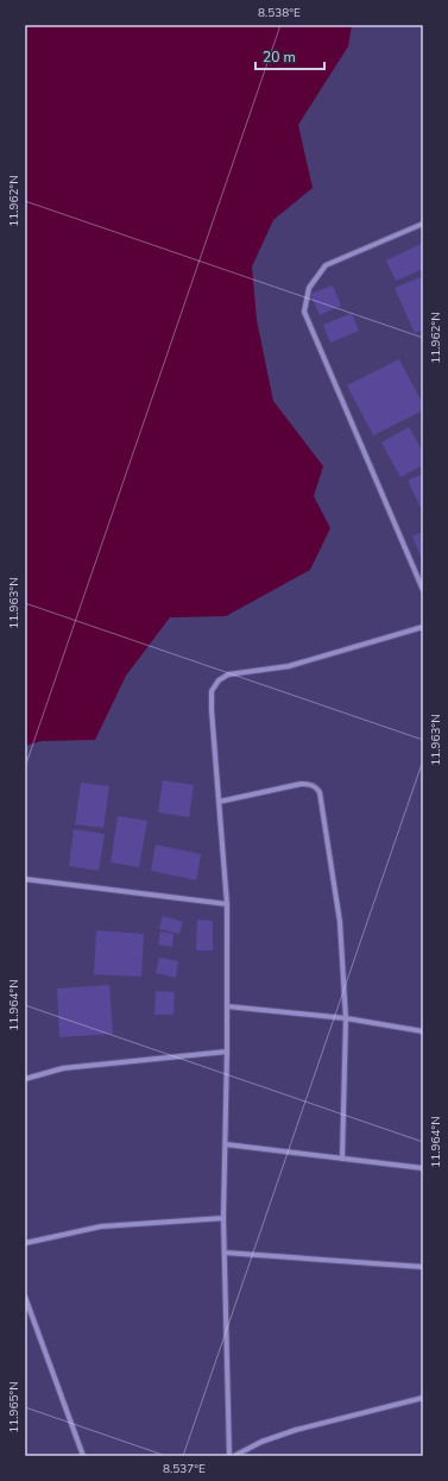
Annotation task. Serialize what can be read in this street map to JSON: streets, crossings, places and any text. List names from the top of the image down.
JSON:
{
  "scale_bar": "20 m",
  "coordinates": [
    "8.538°E",
    "11.962°N",
    "11.963°N",
    "11.964°N",
    "11.965°N",
    "8.537°E"
  ]
}
